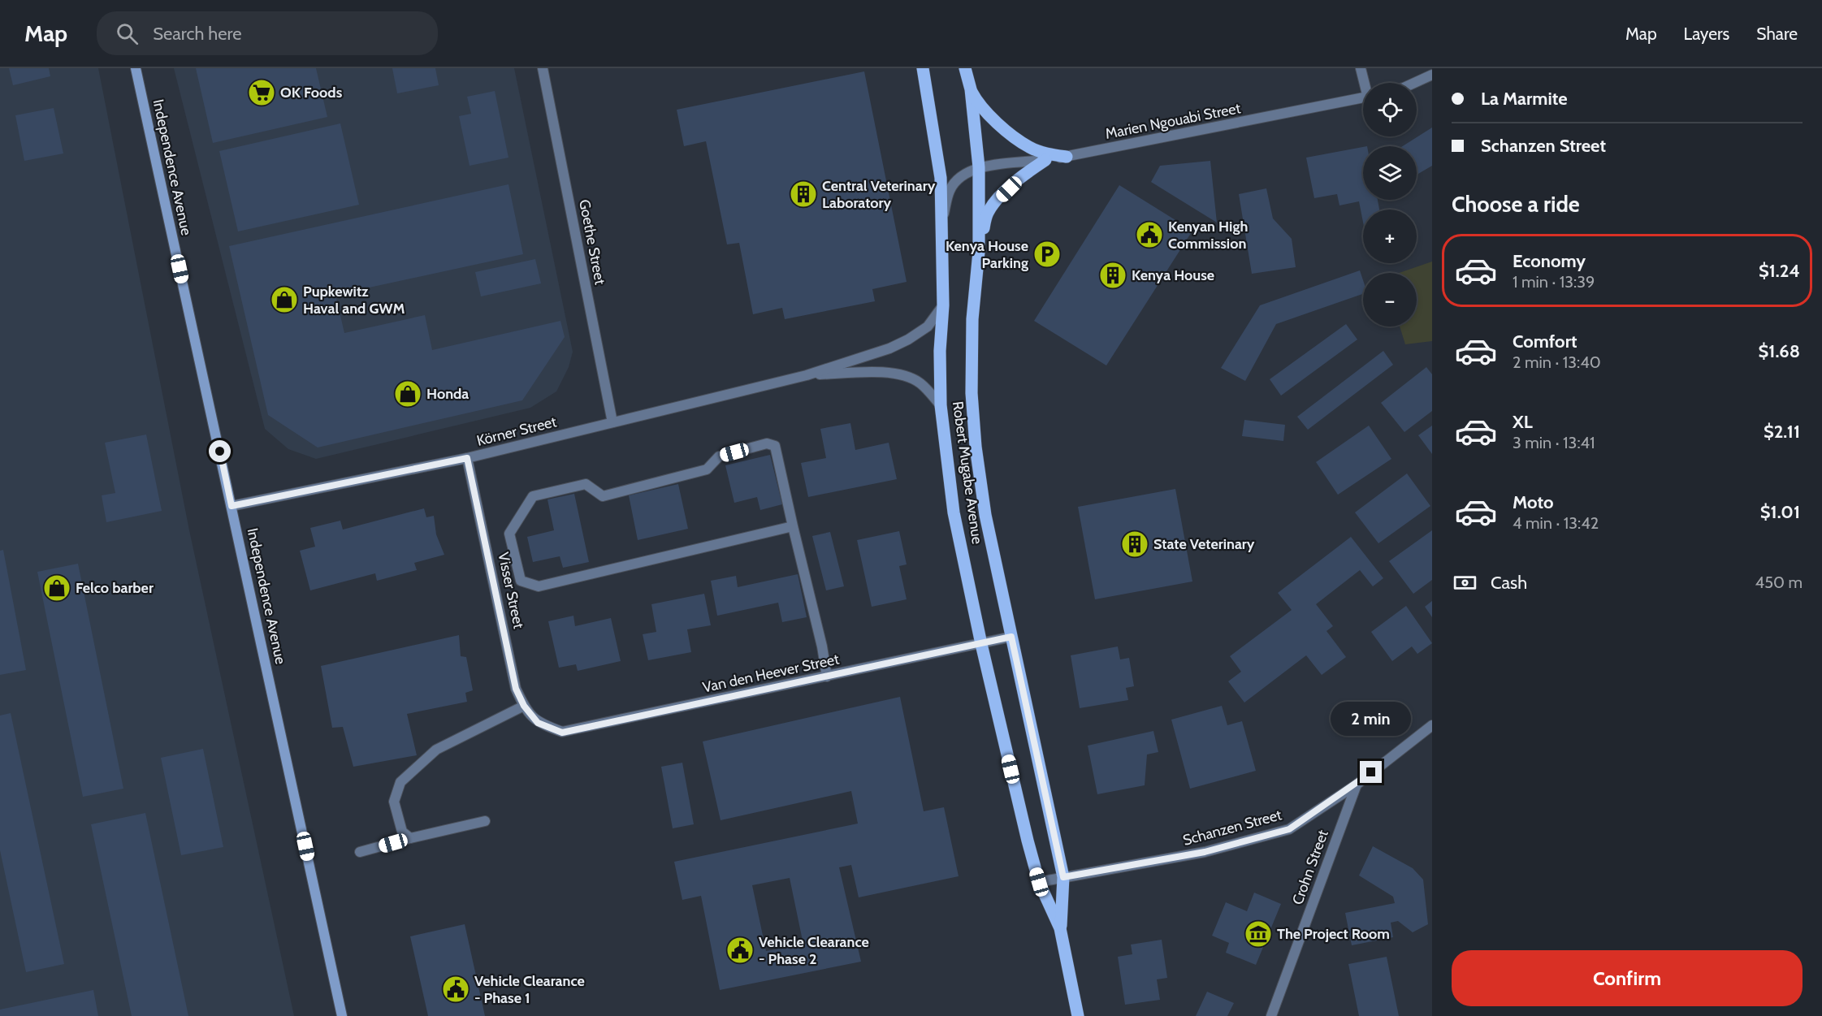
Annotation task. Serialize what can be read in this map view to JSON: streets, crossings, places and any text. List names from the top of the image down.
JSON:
{
  "streets": {
    "main road": ["Independence Avenue", "Robert Mugabe Avenue"],
    "street": [
      "Marien Ngouabi Street",
      "Goethe Street",
      "Körner Street",
      "Visser Street",
      "Van den Heever Street",
      "Schanzen Street",
      "Crohn Street"
    ]
  },
  "crossings": [
    ["Marien Ngouabi Street", "Robert Mugabe Avenue"],
    ["Independence Avenue", "Körner Street"],
    ["Goethe Street", "Körner Street"],
    ["Körner Street", "Robert Mugabe Avenue"],
    ["Körner Street", "Visser Street"],
    ["Robert Mugabe Avenue", "Van den Heever Street"],
    ["Robert Mugabe Avenue", "Schanzen Street"],
    ["Visser Street", "Van den Heever Street"],
    ["Schanzen Street", "Crohn Street"]
  ],
  "places": {
    "supermarket": ["OK Foods"],
    "building": ["Central Veterinary Laboratory", "Kenya House", "State Veterinary"],
    "public building": ["Kenyan High Commission", "Vehicle Clearance - Phase 2", "Vehicle Clearance - Phase 1"],
    "parking": ["Kenya House Parking"],
    "shop": ["Pupkewitz Haval and GWM", "Honda", "Felco barber"],
    "museum": ["The Project Room"]
  },
  "page": {
    "header": "Map",
    "search": "Search here",
    "nav": ["Map", "Layers", "Share"],
    "banner": ["La Marmite", "Schanzen Street"],
    "map_buttons": ["+", "−"],
    "heading": "Choose a ride",
    "list": [
      {
        "name": "Economy",
        "note": "1 min · 13:39",
        "value": "$1.24"
      },
      {
        "name": "Comfort",
        "note": "2 min · 13:40",
        "value": "$1.68"
      },
      {
        "name": "XL",
        "note": "3 min · 13:41",
        "value": "$2.11"
      },
      {
        "name": "Moto",
        "note": "4 min · 13:42",
        "value": "$1.01"
      }
    ],
    "pay": ["Cash", "450 m"],
    "bubble": "2 min",
    "buttons": "Confirm"
  }
}
